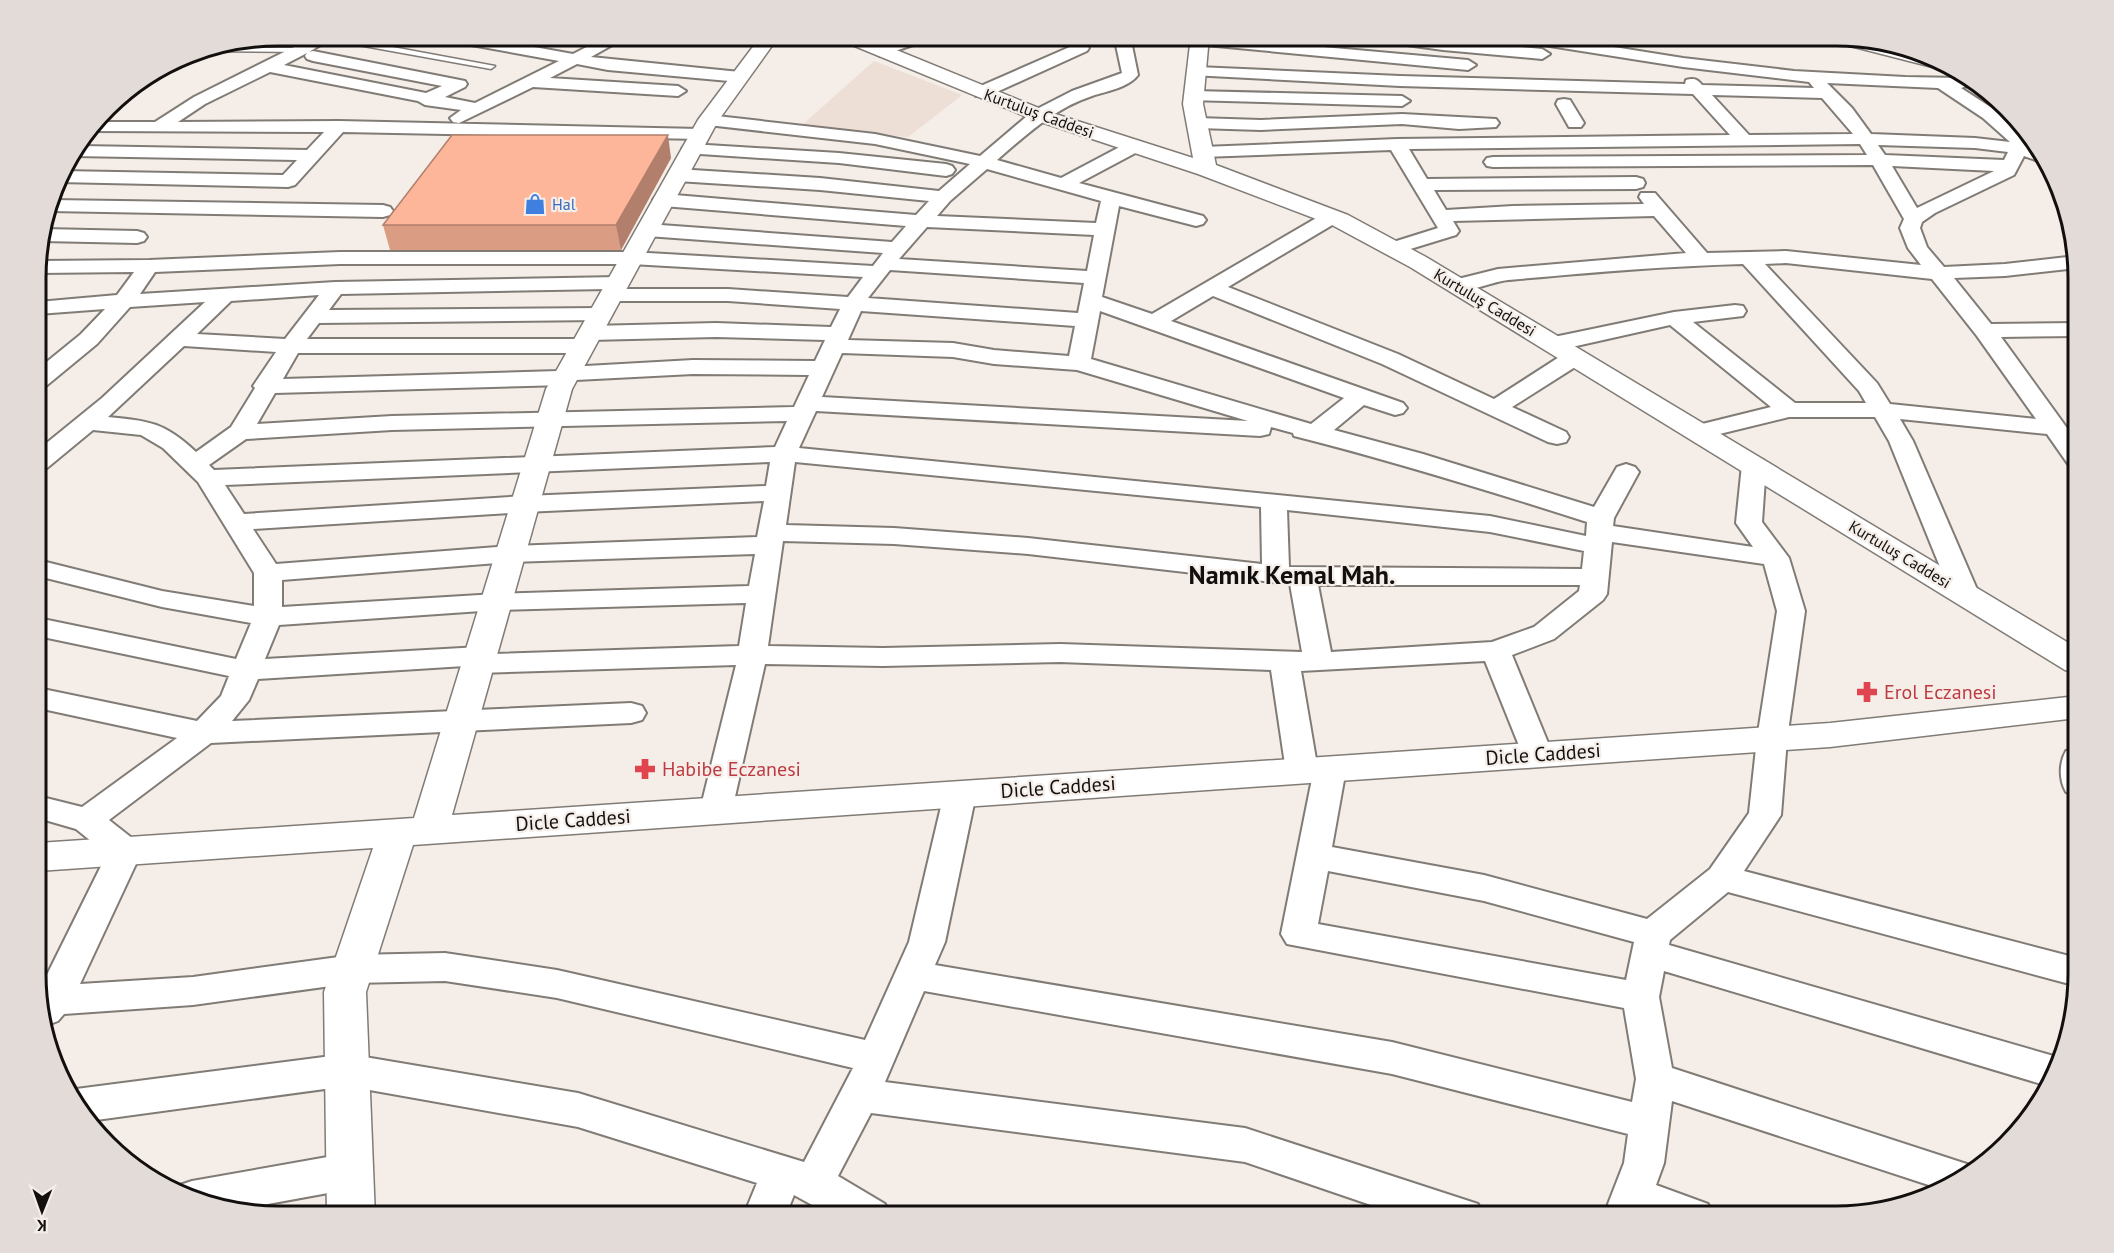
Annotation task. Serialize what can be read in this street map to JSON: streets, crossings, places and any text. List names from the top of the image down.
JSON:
{
  "streets": {
    "main road": ["Kurtuluş Caddesi", "Dicle Caddesi"]
  },
  "districts": ["Namık Kemal Mah."],
  "places": {
    "shop": ["Hal"],
    "pharmacy": ["Erol Eczanesi", "Habibe Eczanesi"]
  },
  "north": "bottom"
}
